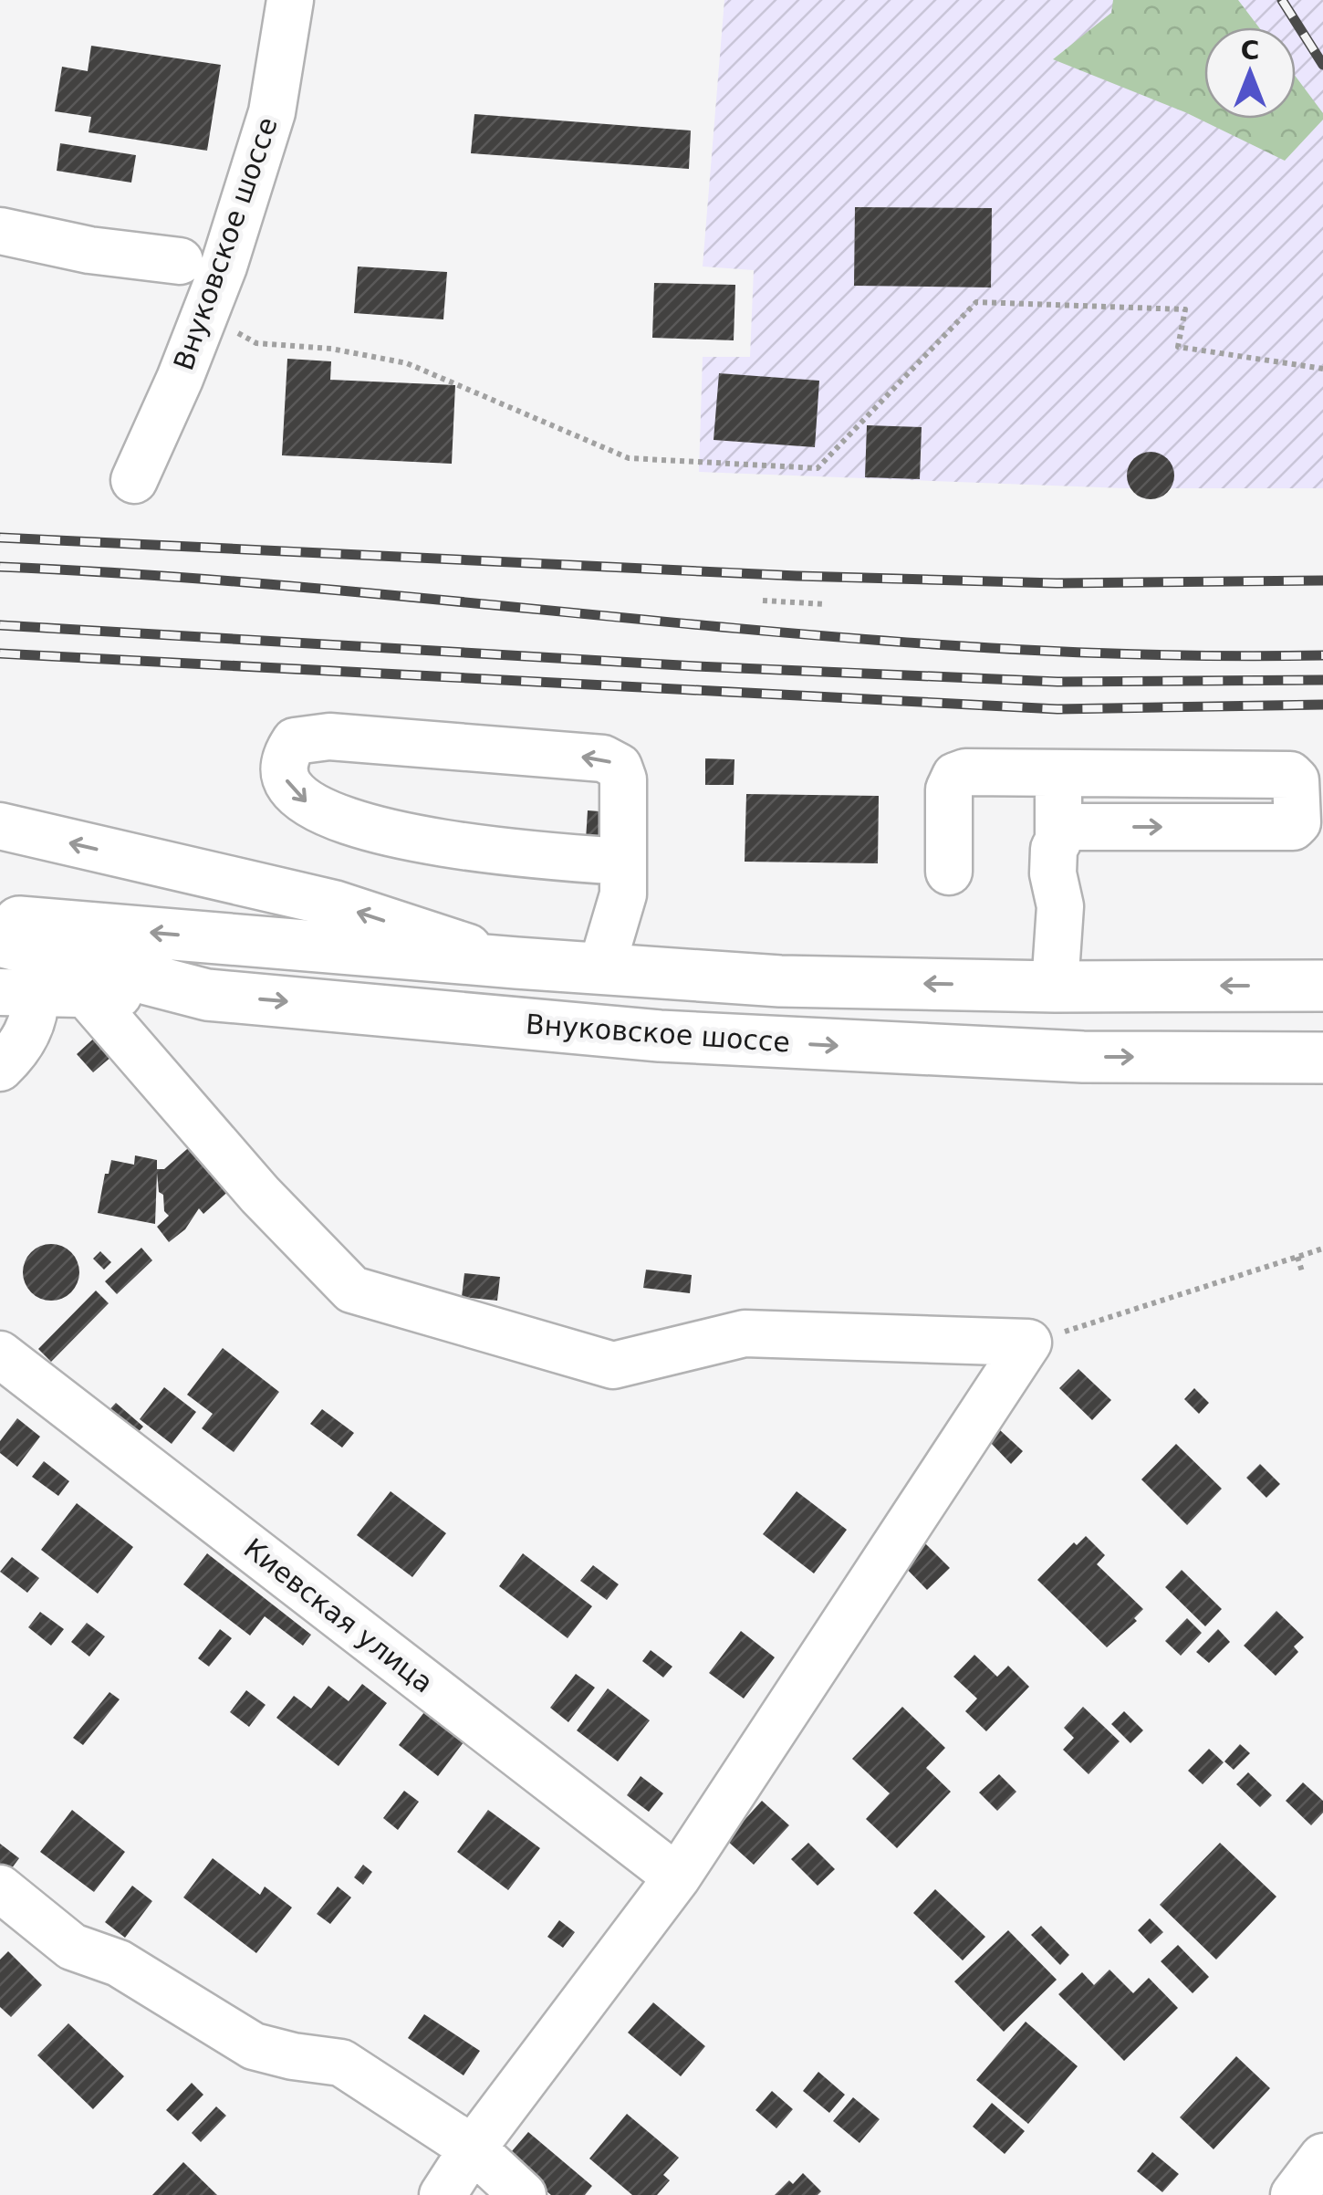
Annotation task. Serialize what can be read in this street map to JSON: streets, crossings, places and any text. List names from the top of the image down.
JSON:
{
  "streets": {
    "main road": ["Внуковское шоссе"],
    "street": ["Киевская улица"]
  },
  "one_way": ["Внуковское шоссе"],
  "north": "top"
}
